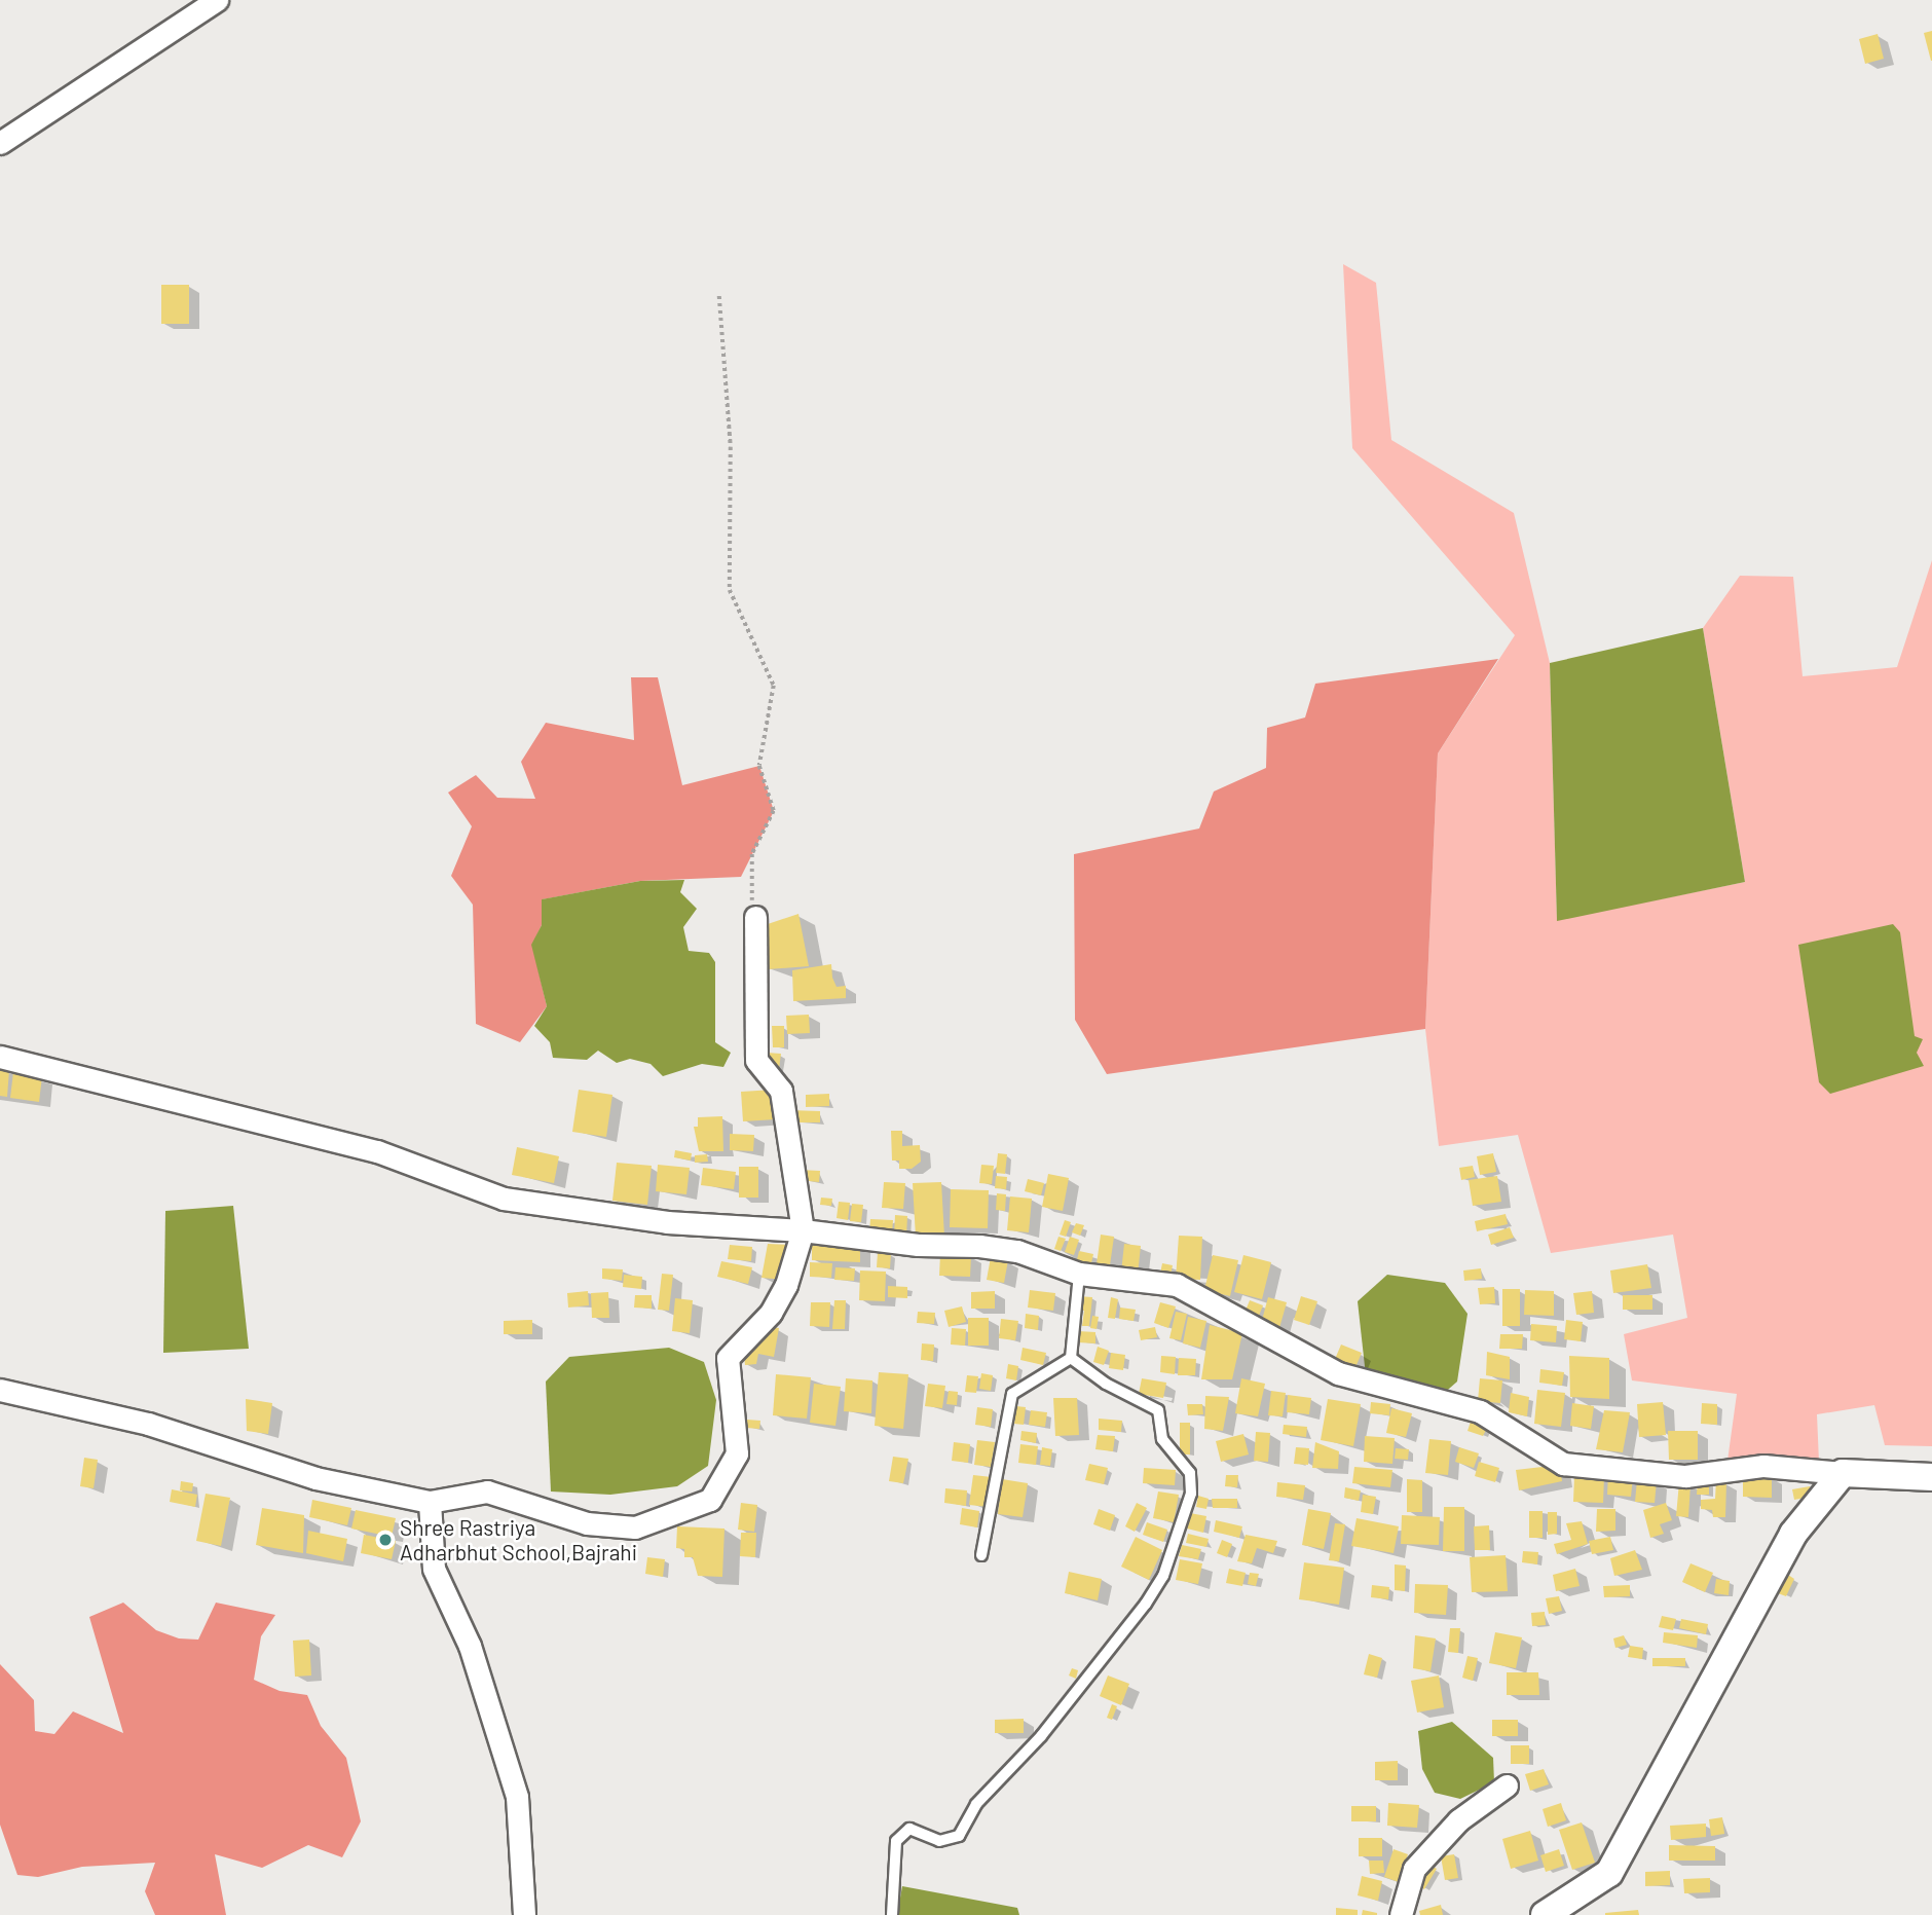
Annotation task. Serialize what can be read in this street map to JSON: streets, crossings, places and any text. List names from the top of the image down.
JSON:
{
  "places": ["Shree Rastriya Adharbhut School,Bajrahi"]
}
